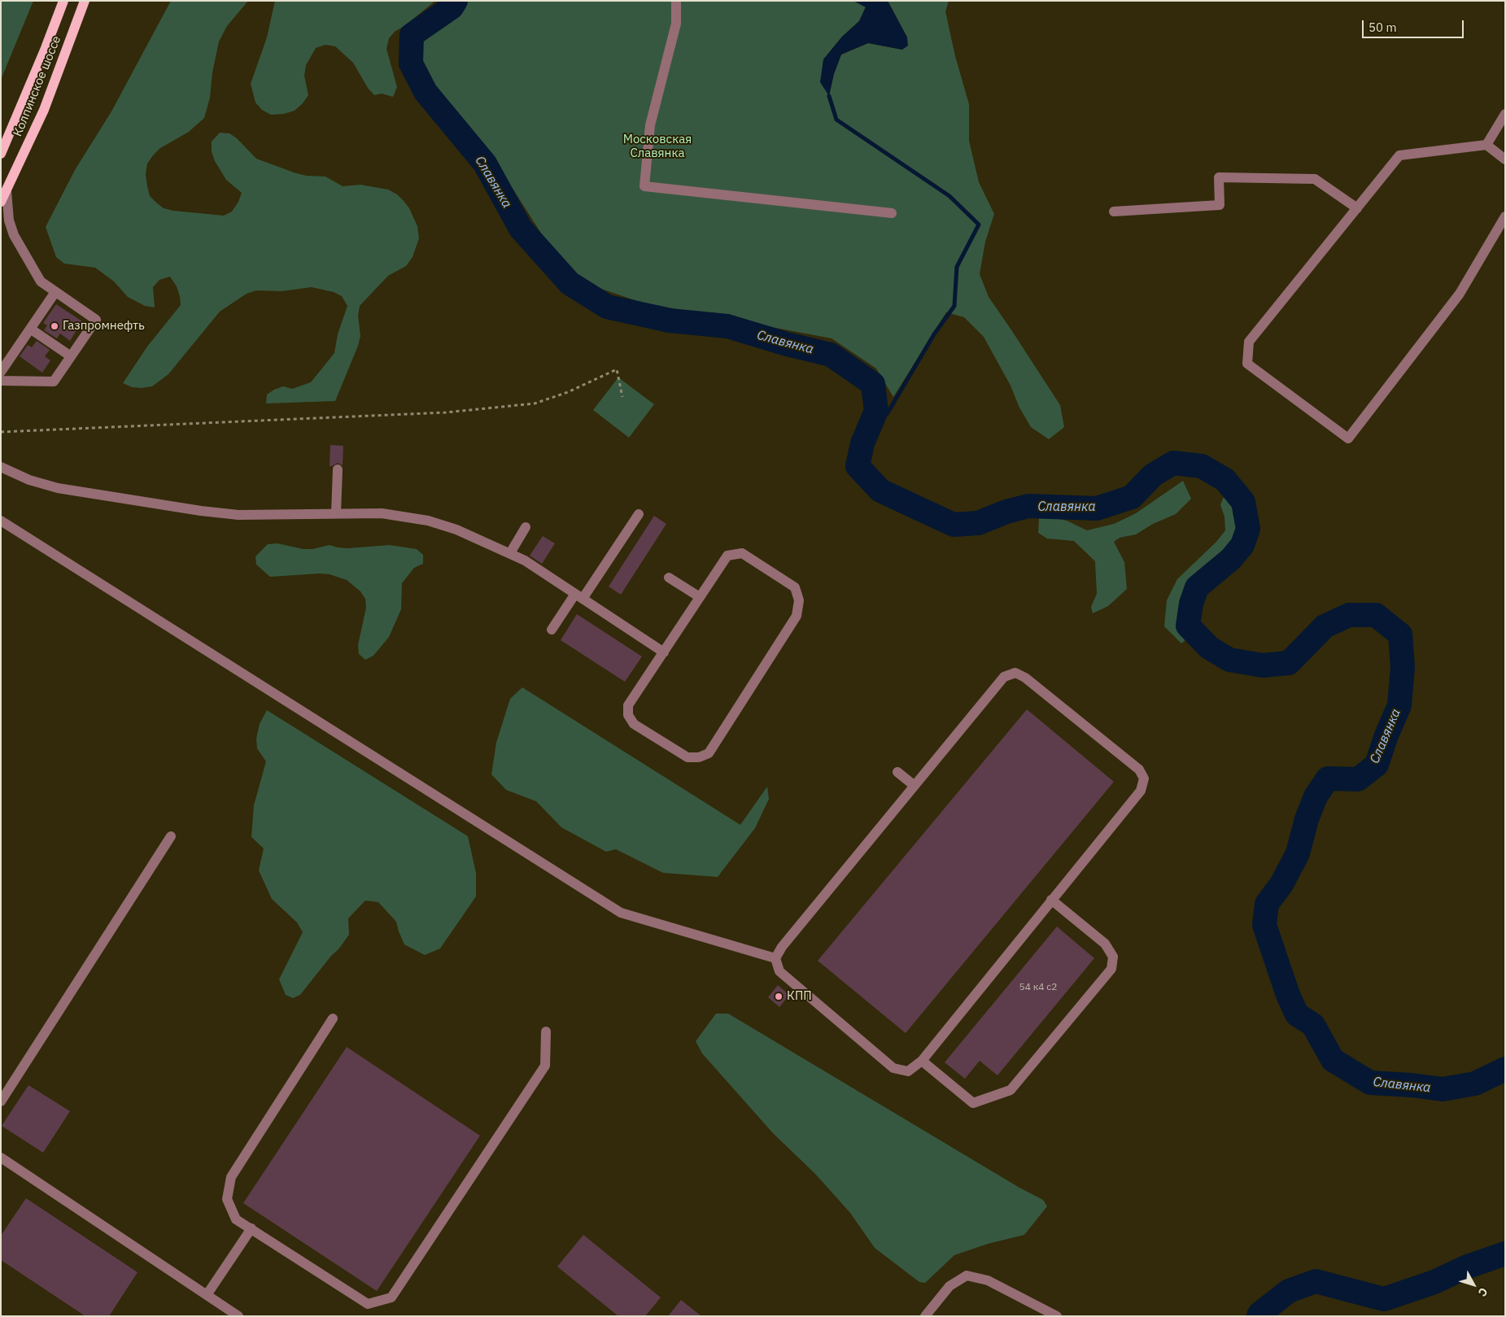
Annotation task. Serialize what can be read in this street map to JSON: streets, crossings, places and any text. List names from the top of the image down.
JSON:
{
  "streets": {
    "main road": ["Колпинское шоссе"]
  },
  "water": ["Славянка"],
  "parks": ["Московская Славянка"],
  "places": ["Газпромнефть", "КПП"],
  "house_numbers": ["54 к4 с2"],
  "scale_bar": "50 m",
  "north": "bottom right"
}
